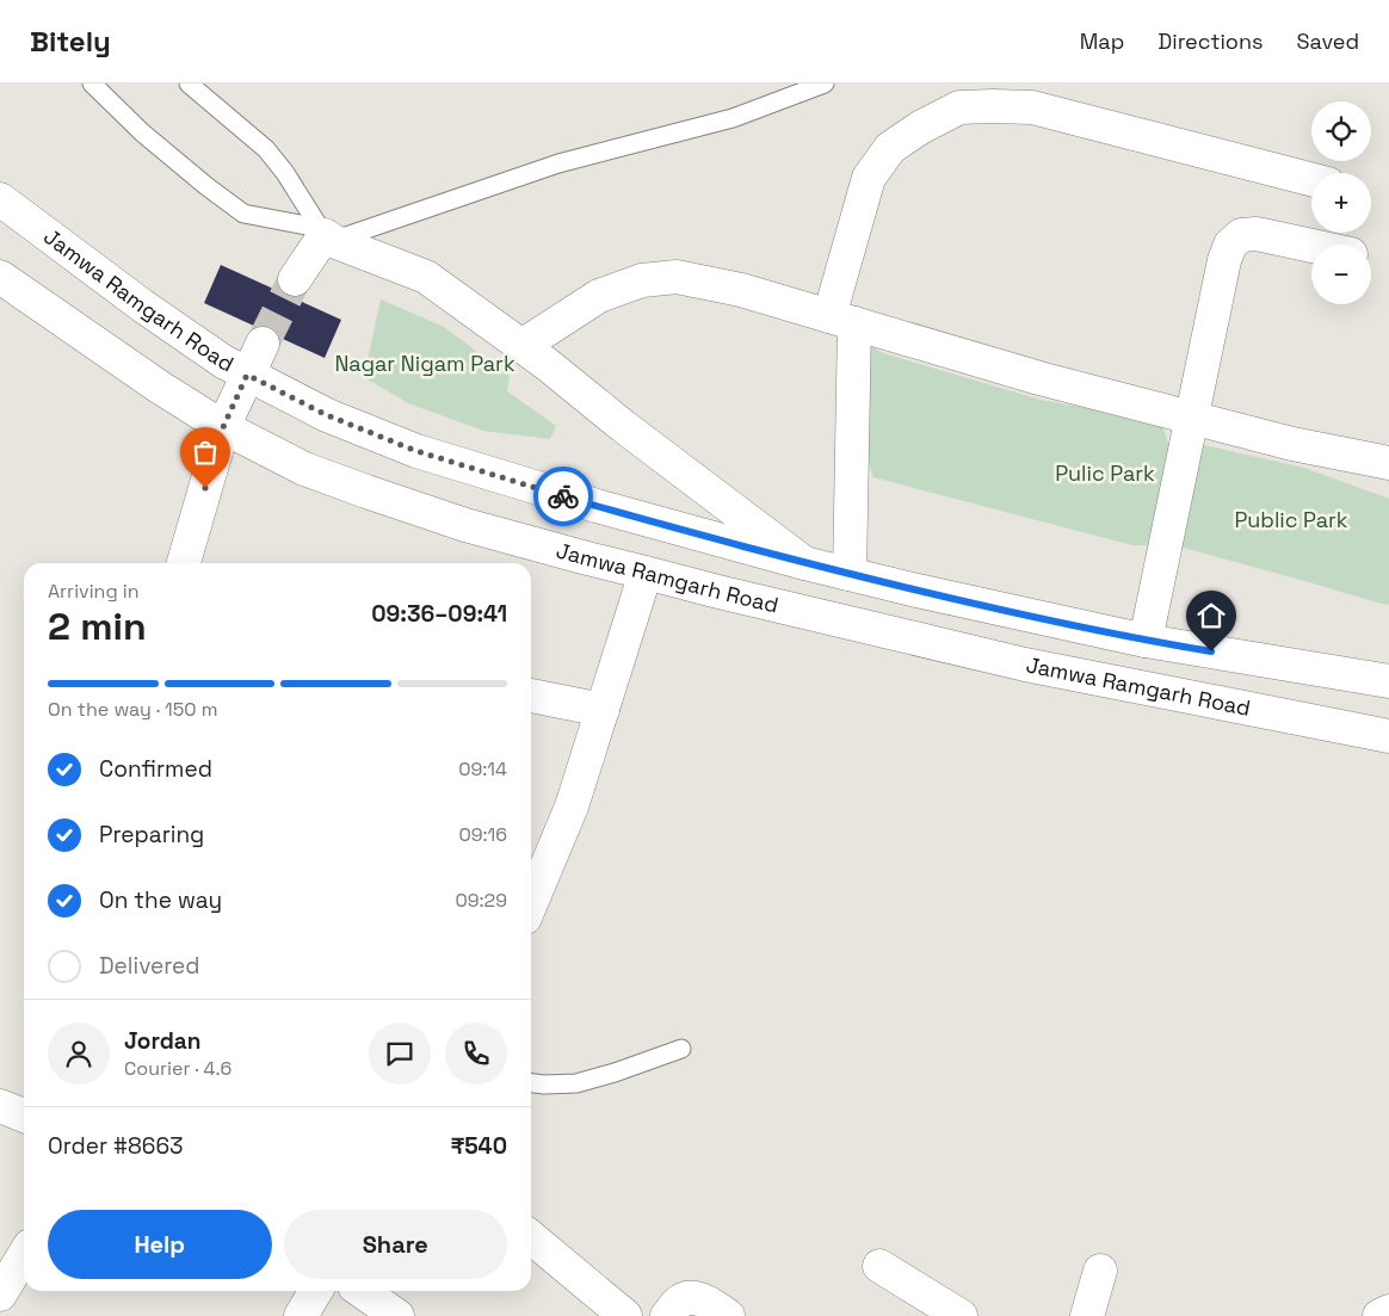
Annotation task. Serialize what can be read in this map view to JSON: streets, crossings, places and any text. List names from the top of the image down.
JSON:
{
  "streets": {
    "main road": ["Jamwa Ramgarh Road"]
  },
  "parks": ["Nagar Nigam Park", "Pulic Park", "Public Park"],
  "page": {
    "header": "Bitely",
    "nav": ["Map", "Directions", "Saved"],
    "map_buttons": ["+", "−"],
    "heading": ["2 min", "Arriving in", "09:36–09:41"],
    "panel": [
      "Jordan",
      "Courier · 4.6",
      "Order #8663",
      "₹540"
    ],
    "bar": "On the way · 150 m",
    "list": [
      ["Confirmed", "09:14"],
      ["Preparing", "09:16"],
      ["On the way", "09:29"],
      "Delivered"
    ],
    "buttons": ["Help", "Share"]
  }
}
